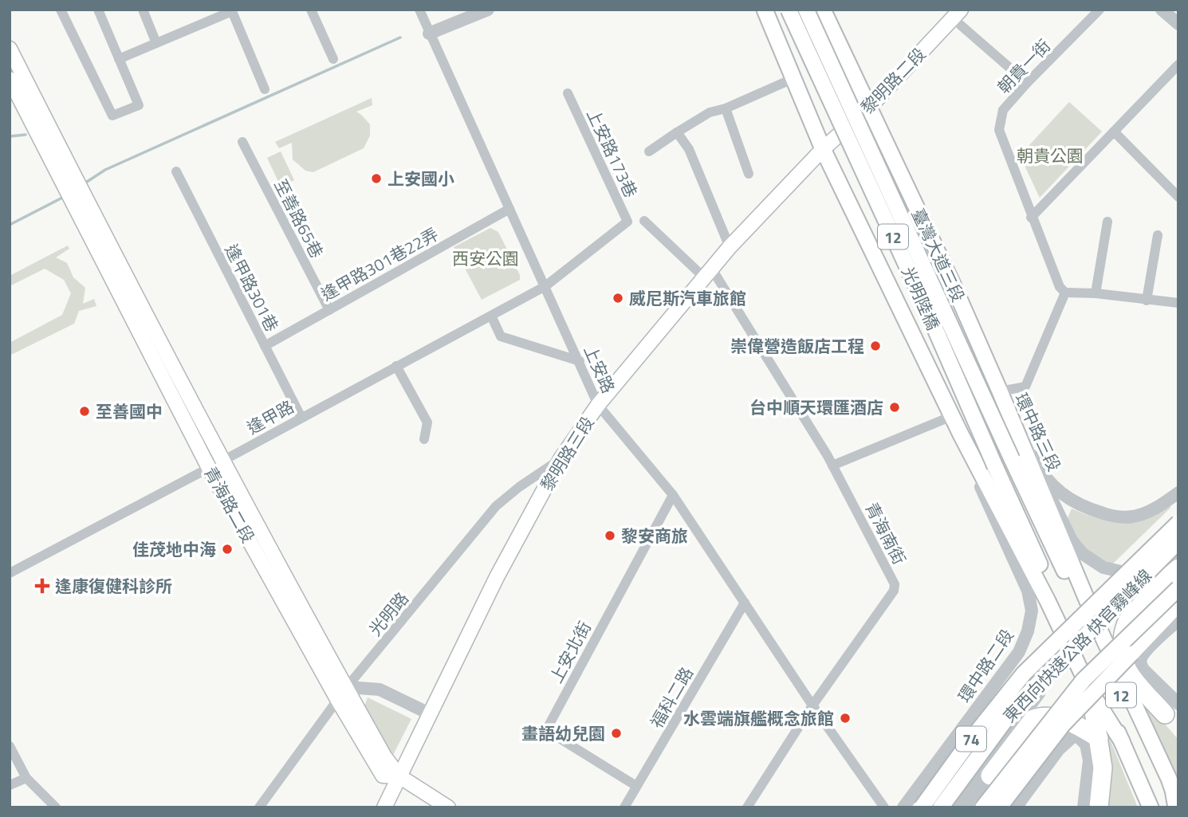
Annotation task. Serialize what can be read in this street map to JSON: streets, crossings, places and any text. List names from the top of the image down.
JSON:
{
  "streets": {
    "main road": [
      "黎明路二段",
      "12",
      "臺灣大道三段",
      "光明陸橋",
      "黎明路三段",
      "青海路二段",
      "東西向快速公路 快官霧峰線",
      "74"
    ],
    "street": [
      "朝貴一街",
      "上安路173巷",
      "至善路65巷",
      "逢甲路301巷22弄",
      "逢甲路301巷",
      "上安路",
      "逢甲路",
      "環中路三段",
      "青海南街",
      "光明路",
      "上安北街",
      "環中路二段",
      "福科二路"
    ]
  },
  "crossings": [
    ["黎明路二段", "12"],
    ["黎明路二段", "臺灣大道三段"],
    ["黎明路二段", "黎明路三段"],
    ["上安路173巷", "上安路"],
    ["上安路173巷", "逢甲路"],
    ["至善路65巷", "逢甲路301巷22弄"],
    ["12", "臺灣大道三段"],
    ["12", "光明陸橋"],
    ["12", "黎明路三段"],
    ["12", "東西向快速公路 快官霧峰線"],
    ["12", "環中路二段"],
    ["臺灣大道三段", "環中路三段"],
    ["臺灣大道三段", "東西向快速公路 快官霧峰線"],
    ["逢甲路301巷22弄", "逢甲路301巷"],
    ["逢甲路301巷22弄", "上安路"],
    ["逢甲路301巷", "逢甲路"],
    ["上安路", "逢甲路"],
    ["上安路", "黎明路三段"],
    ["上安路", "青海南街"],
    ["上安路", "上安北街"],
    ["上安路", "福科二路"],
    ["逢甲路", "青海路二段"],
    ["黎明路三段", "青海路二段"],
    ["黎明路三段", "青海南街"],
    ["黎明路三段", "光明路"],
    ["青海路二段", "光明路"],
    ["東西向快速公路 快官霧峰線", "74"],
    ["上安北街", "福科二路"]
  ],
  "parks": ["朝貴公園", "西安公園"],
  "places": {
    "other": [
      "上安國小",
      "威尼斯汽車旅館",
      "崇偉營造飯店工程",
      "台中順天環匯酒店",
      "至善國中",
      "黎安商旅",
      "佳茂地中海",
      "水雲端旗艦概念旅館",
      "畫語幼兒園"
    ],
    "health": ["逢康復健科診所"]
  }
}
